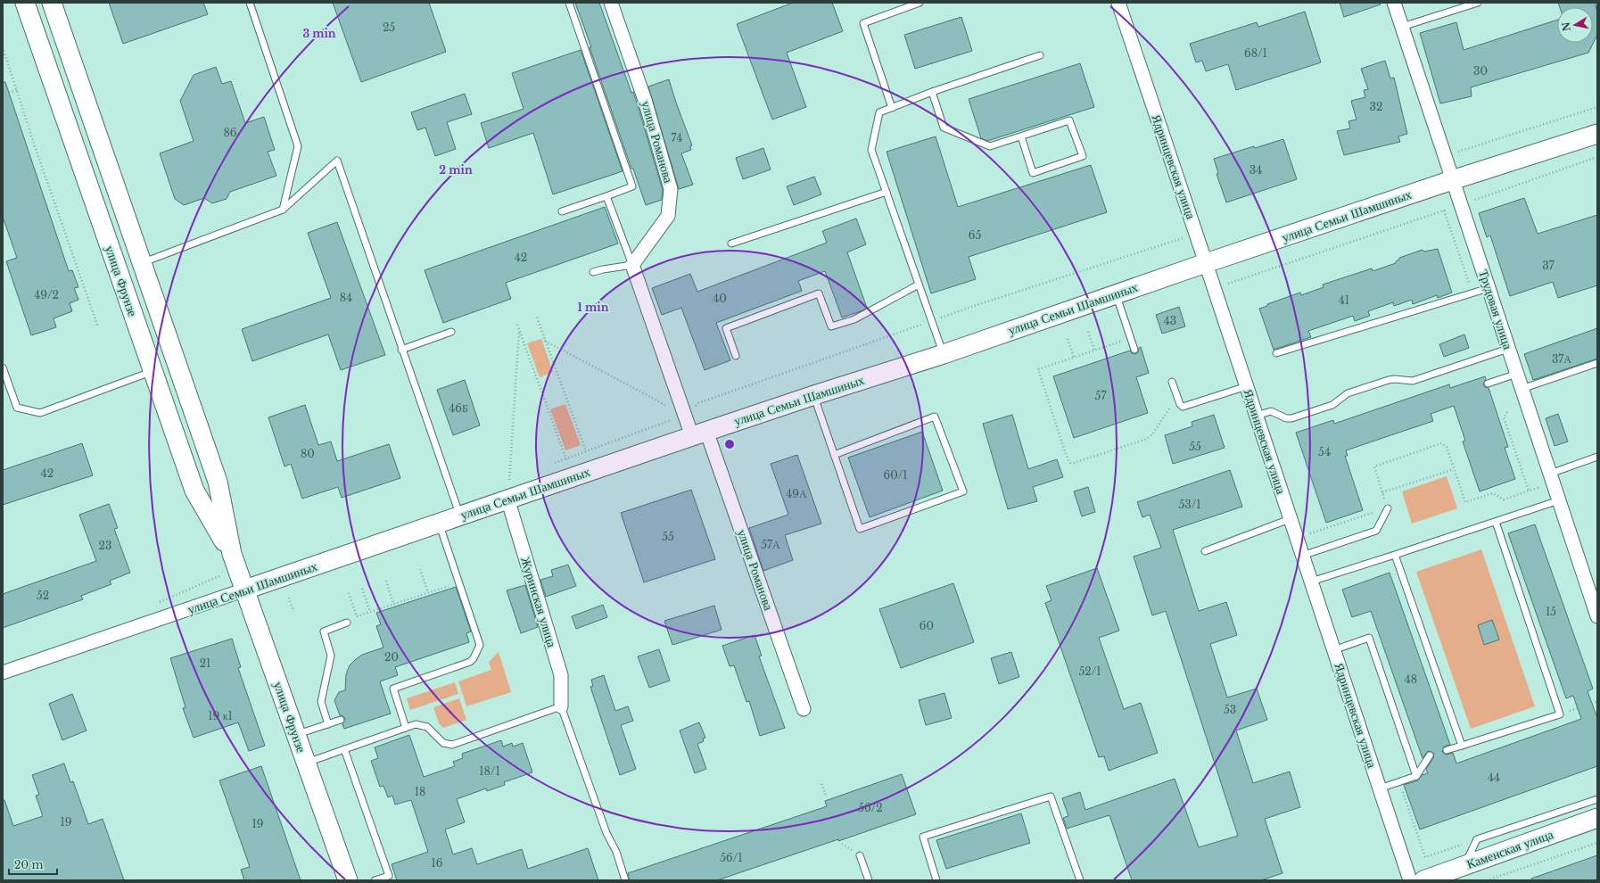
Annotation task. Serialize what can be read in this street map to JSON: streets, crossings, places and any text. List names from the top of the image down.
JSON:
{
  "streets": {
    "street": [
      "улица Романова",
      "Ядринцевская улица",
      "улица Семьи Шамшиных",
      "улица Фрунзе",
      "Трудовая улица",
      "Журинская улица",
      "Каменская улица"
    ]
  },
  "crossings": [
    ["улица Романова", "улица Семьи Шамшиных"],
    ["Ядринцевская улица", "улица Семьи Шамшиных"],
    ["улица Семьи Шамшиных", "улица Фрунзе"],
    ["улица Семьи Шамшиных", "Трудовая улица"],
    ["улица Семьи Шамшиных", "Журинская улица"]
  ],
  "house_numbers": [
    "25",
    "68/1",
    "30",
    "32",
    "86",
    "74",
    "34",
    "65",
    "42",
    "37",
    "49/2",
    "84",
    "40",
    "41",
    "43",
    "37А",
    "57",
    "46Б",
    "55",
    "54",
    "80",
    "42",
    "60/1",
    "49А",
    "53/1",
    "55",
    "57А",
    "23",
    "52",
    "15",
    "60",
    "20",
    "21",
    "52/1",
    "48",
    "53",
    "19 к1",
    "18/1",
    "44",
    "18",
    "56/2",
    "19",
    "19",
    "56/1",
    "16"
  ],
  "scale_bar": "20 m",
  "north": "left",
  "rings": ["3 min", "2 min", "1 min"]
}
